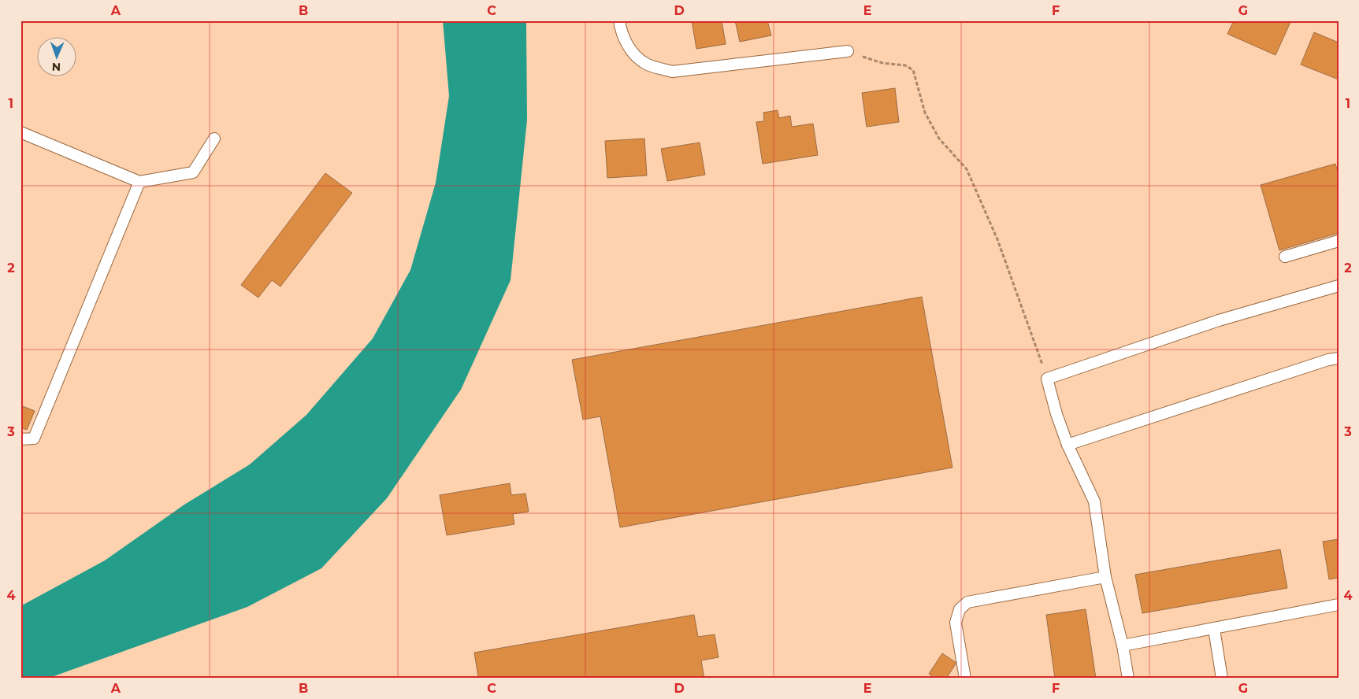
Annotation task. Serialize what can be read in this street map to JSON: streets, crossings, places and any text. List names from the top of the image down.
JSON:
{
  "north": "bottom",
  "grid": {
    "columns": [
      "A",
      "B",
      "C",
      "D",
      "E",
      "F",
      "G"
    ],
    "rows": [
      "1",
      "2",
      "3",
      "4"
    ]
  }
}
